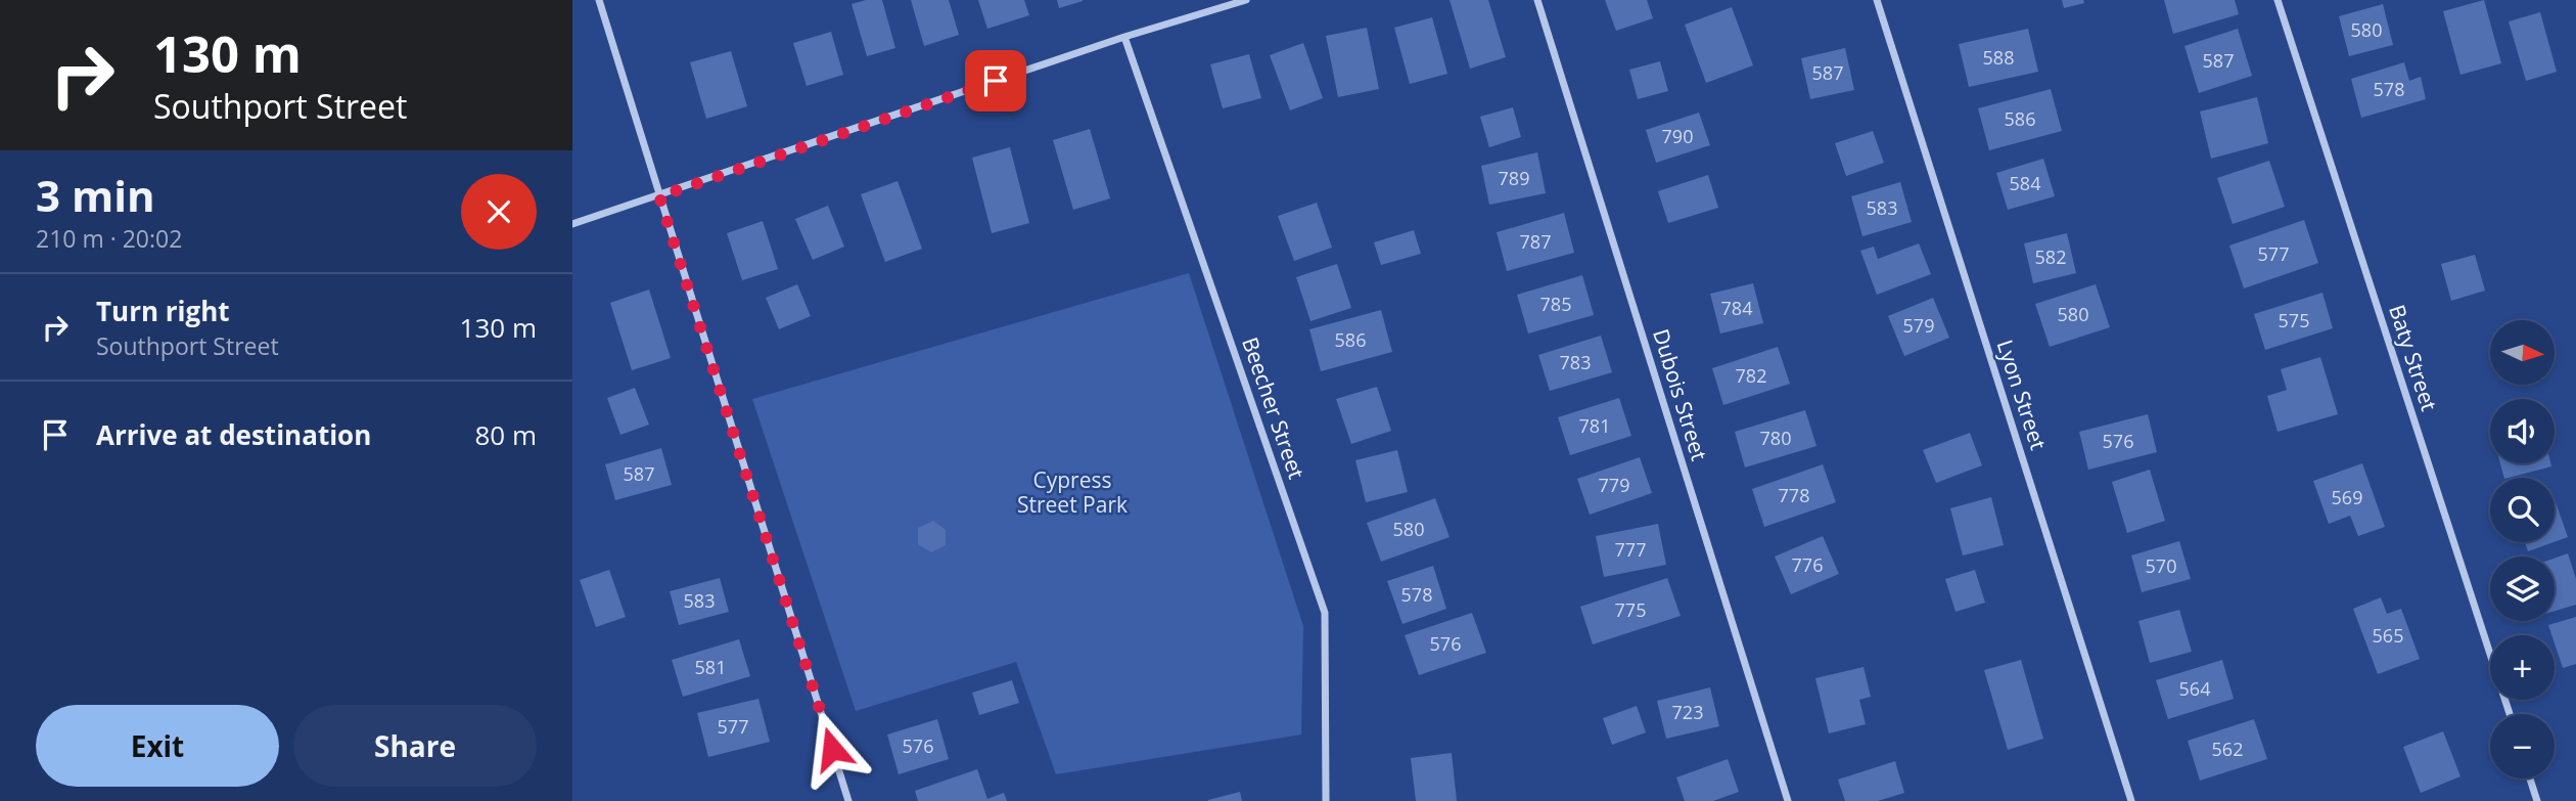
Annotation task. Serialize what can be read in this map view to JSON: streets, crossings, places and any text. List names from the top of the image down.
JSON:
{
  "streets": {
    "street": [
      "Baty Street",
      "Dubois Street",
      "Lyon Street",
      "Beecher Street"
    ]
  },
  "parks": ["Cypress Street Park"],
  "house_numbers": [
    "580",
    "588",
    "587",
    "587",
    "578",
    "586",
    "790",
    "789",
    "584",
    "583",
    "787",
    "577",
    "582",
    "785",
    "784",
    "580",
    "575",
    "579",
    "586",
    "783",
    "782",
    "781",
    "780",
    "576",
    "587",
    "779",
    "778",
    "569",
    "580",
    "777",
    "776",
    "570",
    "578",
    "583",
    "775",
    "565",
    "576",
    "581",
    "564",
    "723",
    "577",
    "576",
    "562"
  ],
  "north": "right",
  "page": {
    "turn": ["130 m", "Southport Street"],
    "heading": ["3 min", "210 m · 20:02"],
    "list": [
      {
        "name": "Turn right",
        "note": "Southport Street",
        "value": "130 m"
      },
      {
        "name": "Arrive at destination",
        "value": "80 m"
      }
    ],
    "map_buttons": ["+", "−"],
    "buttons": ["Exit", "Share"]
  }
}
